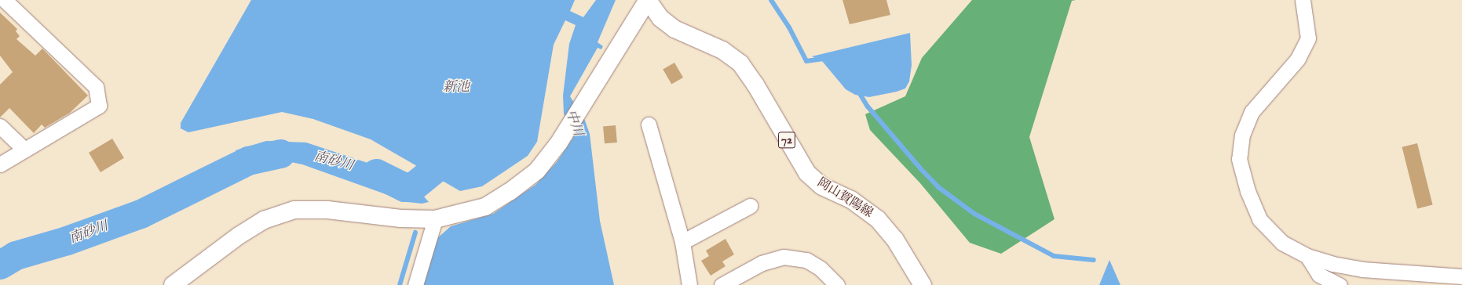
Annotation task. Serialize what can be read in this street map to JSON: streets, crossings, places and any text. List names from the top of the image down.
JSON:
{
  "streets": {
    "street": ["72", "岡山賀陽線"]
  },
  "water": ["新池", "中川", "南砂川"]
}
